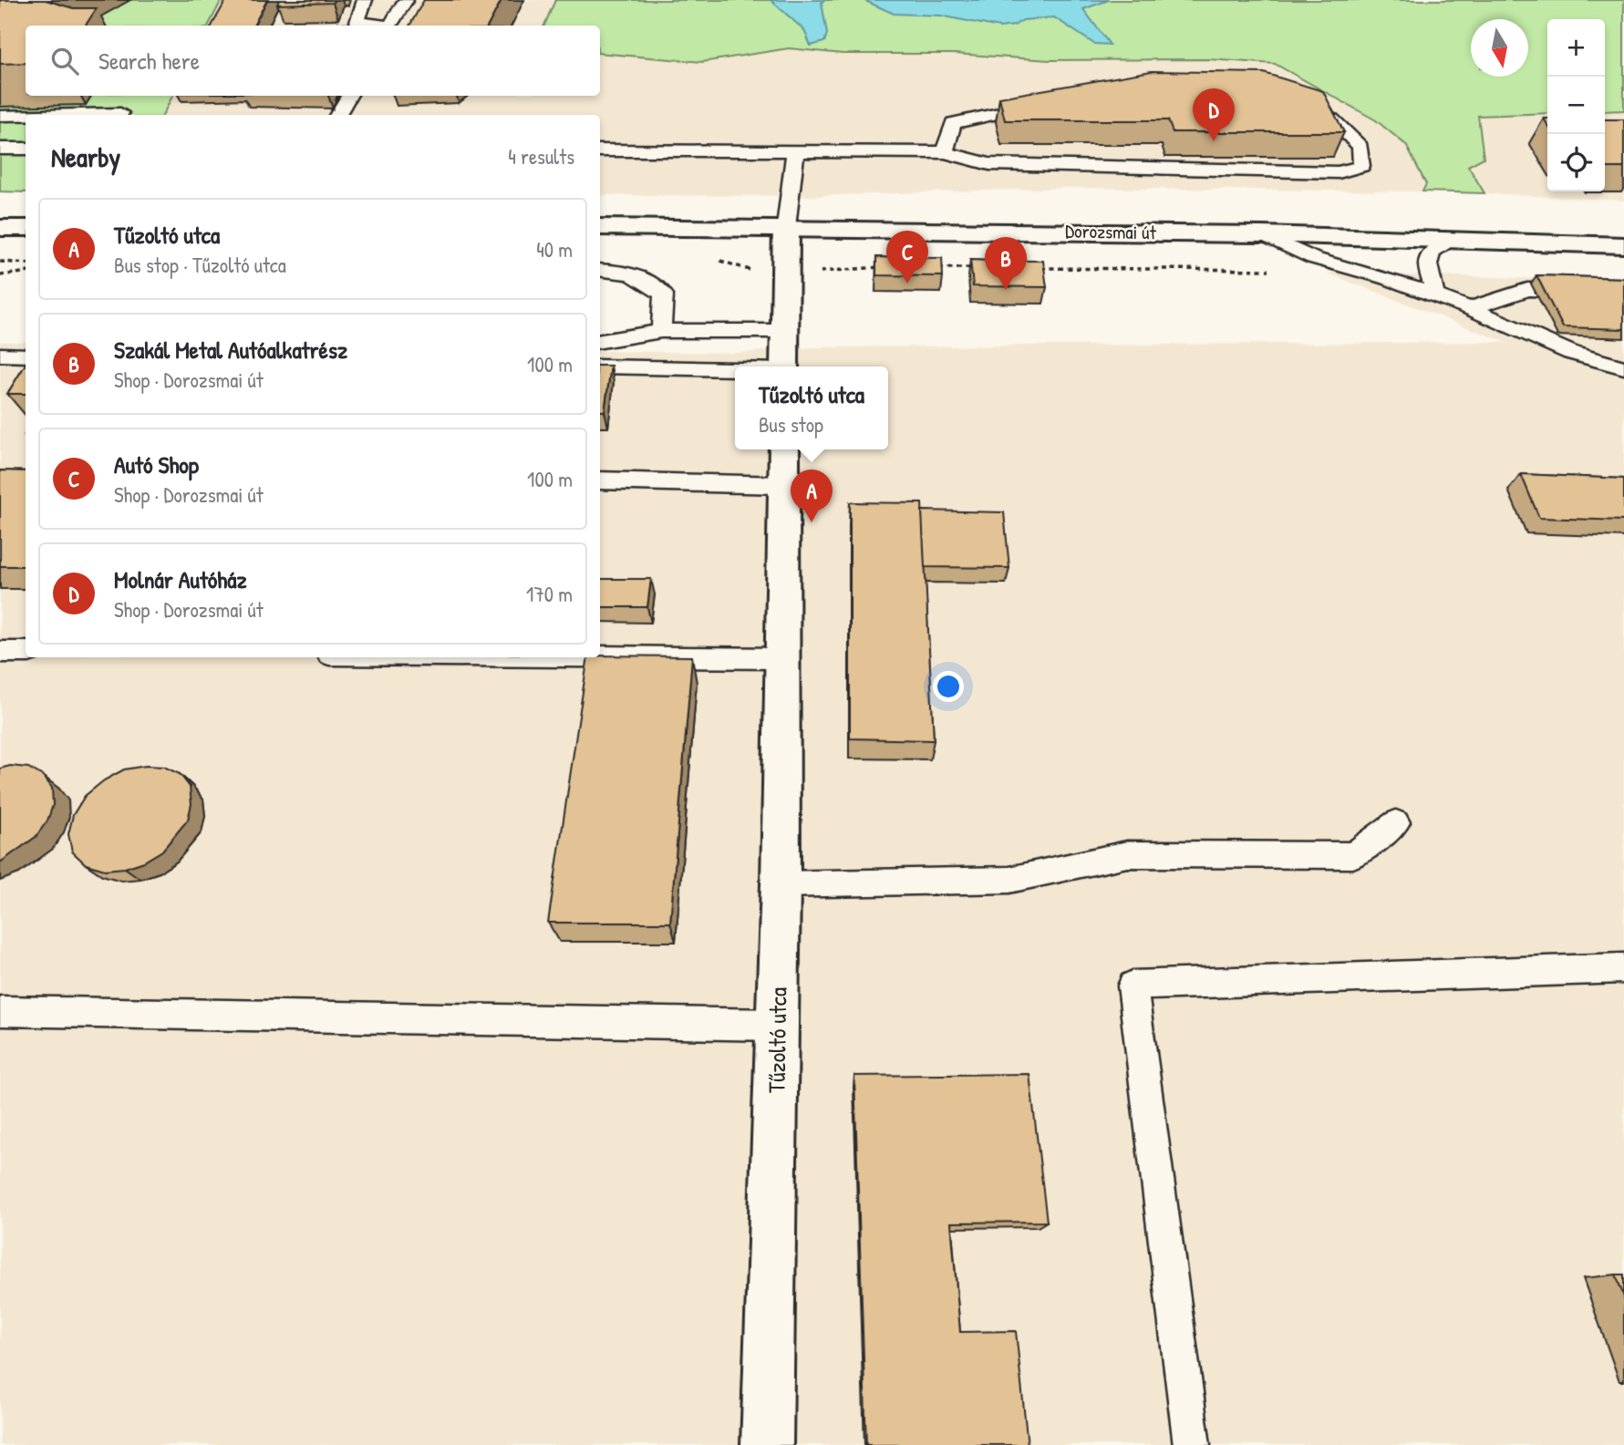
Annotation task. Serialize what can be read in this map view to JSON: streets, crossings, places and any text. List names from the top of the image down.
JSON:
{
  "streets": {
    "main road": ["Dorozsmai út", "Tűzoltó utca"]
  },
  "north": "bottom",
  "page": {
    "map_buttons": ["+", "−"],
    "search": "Search here",
    "pins": [
      "D",
      "C",
      "B",
      "A"
    ],
    "heading": ["Nearby", "4 results"],
    "list": [
      {
        "mark": "A",
        "name": "Tűzoltó utca",
        "note": "Bus stop · Tűzoltó utca",
        "value": "40 m"
      },
      {
        "mark": "B",
        "name": "Szakál Metal Autóalkatrész",
        "note": "Shop · Dorozsmai út",
        "value": "100 m"
      },
      {
        "mark": "C",
        "name": "Autó Shop",
        "note": "Shop · Dorozsmai út",
        "value": "100 m"
      },
      {
        "mark": "D",
        "name": "Molnár Autóház",
        "note": "Shop · Dorozsmai út",
        "value": "170 m"
      }
    ],
    "popup": ["Tűzoltó utca", "Bus stop"]
  }
}
